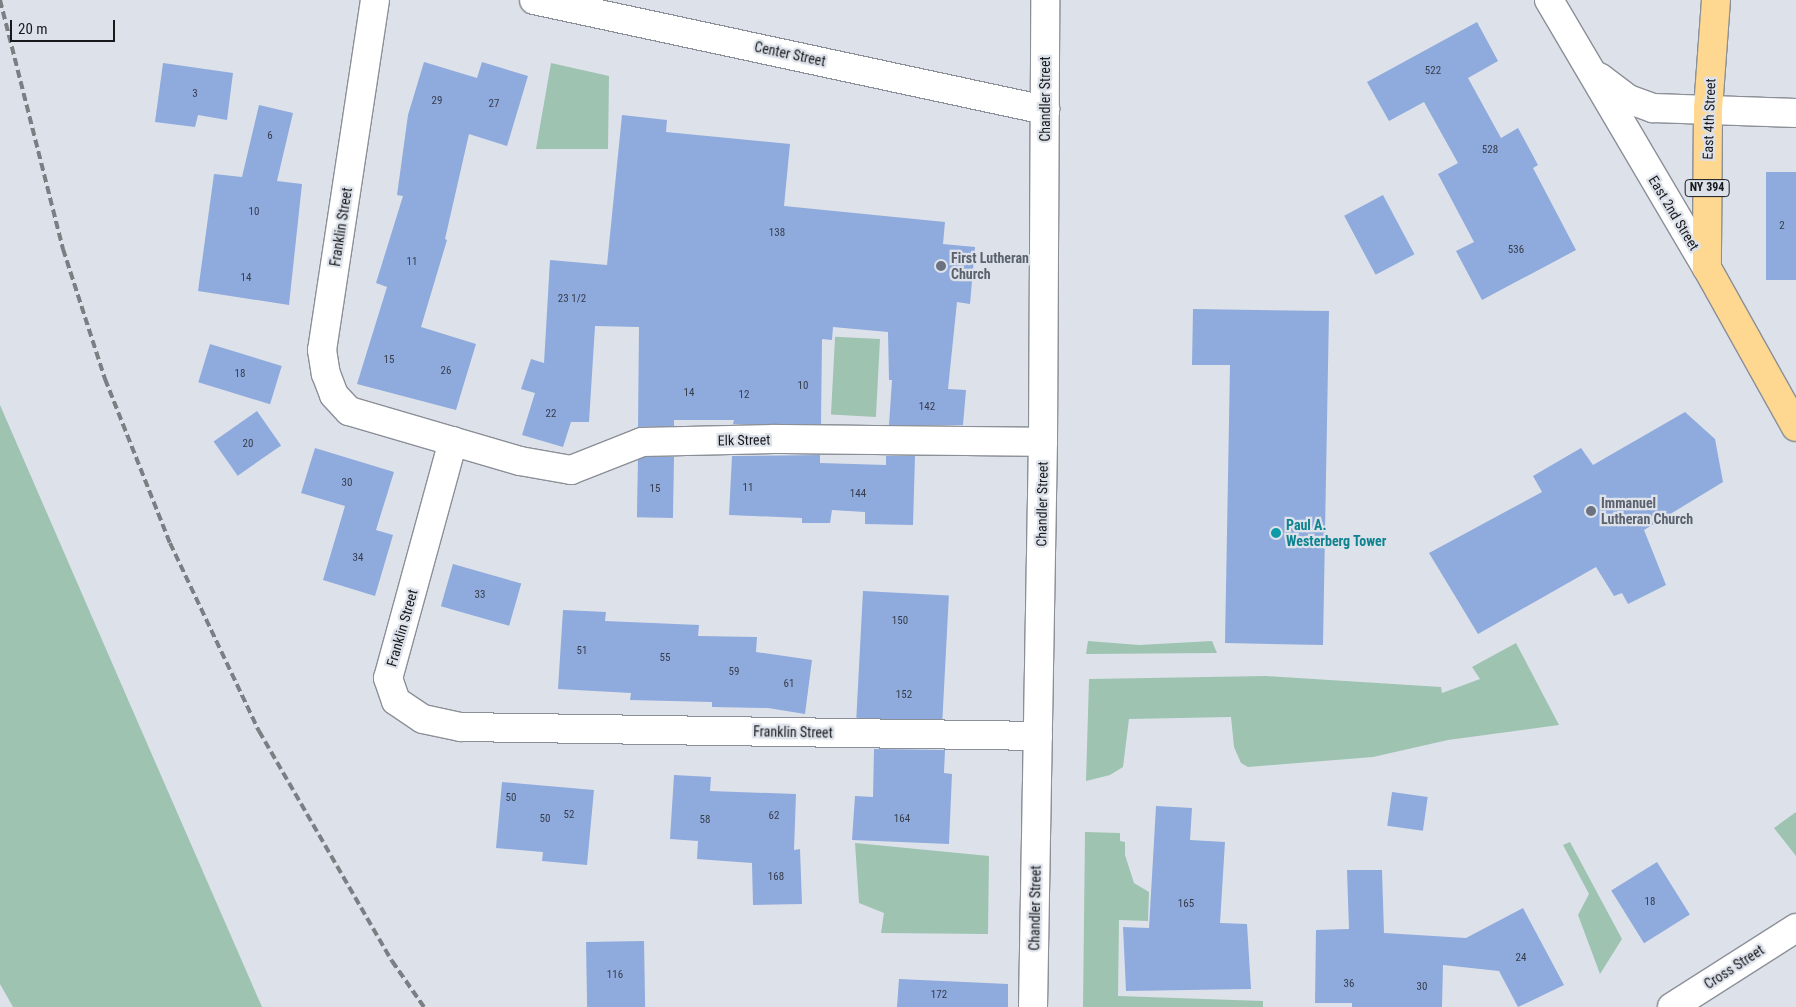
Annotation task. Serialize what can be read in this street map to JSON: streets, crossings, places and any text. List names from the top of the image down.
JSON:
{
  "streets": {
    "main road": ["East 4th Street", "NY 394", "East 2nd Street"],
    "street": [
      "Center Street",
      "Chandler Street",
      "Franklin Street",
      "Elk Street",
      "Cross Street"
    ]
  },
  "crossings": [
    ["Center Street", "Chandler Street"],
    ["Chandler Street", "Franklin Street"],
    ["Chandler Street", "Elk Street"],
    ["East 4th Street", "East 2nd Street"],
    ["Franklin Street", "Elk Street"]
  ],
  "places": ["First Lutheran Church", "Immanuel Lutheran Church", "Paul A. Westerberg Tower"],
  "house_numbers": [
    "522",
    "3",
    "29",
    "27",
    "6",
    "528",
    "10",
    "2",
    "138",
    "536",
    "11",
    "14",
    "23 1/2",
    "15",
    "26",
    "18",
    "10",
    "14",
    "12",
    "142",
    "22",
    "20",
    "30",
    "11",
    "15",
    "144",
    "34",
    "33",
    "150",
    "51",
    "55",
    "59",
    "61",
    "152",
    "50",
    "52",
    "62",
    "50",
    "164",
    "58",
    "168",
    "18",
    "165",
    "24",
    "116",
    "36",
    "30",
    "172"
  ],
  "scale_bar": "20 m"
}
